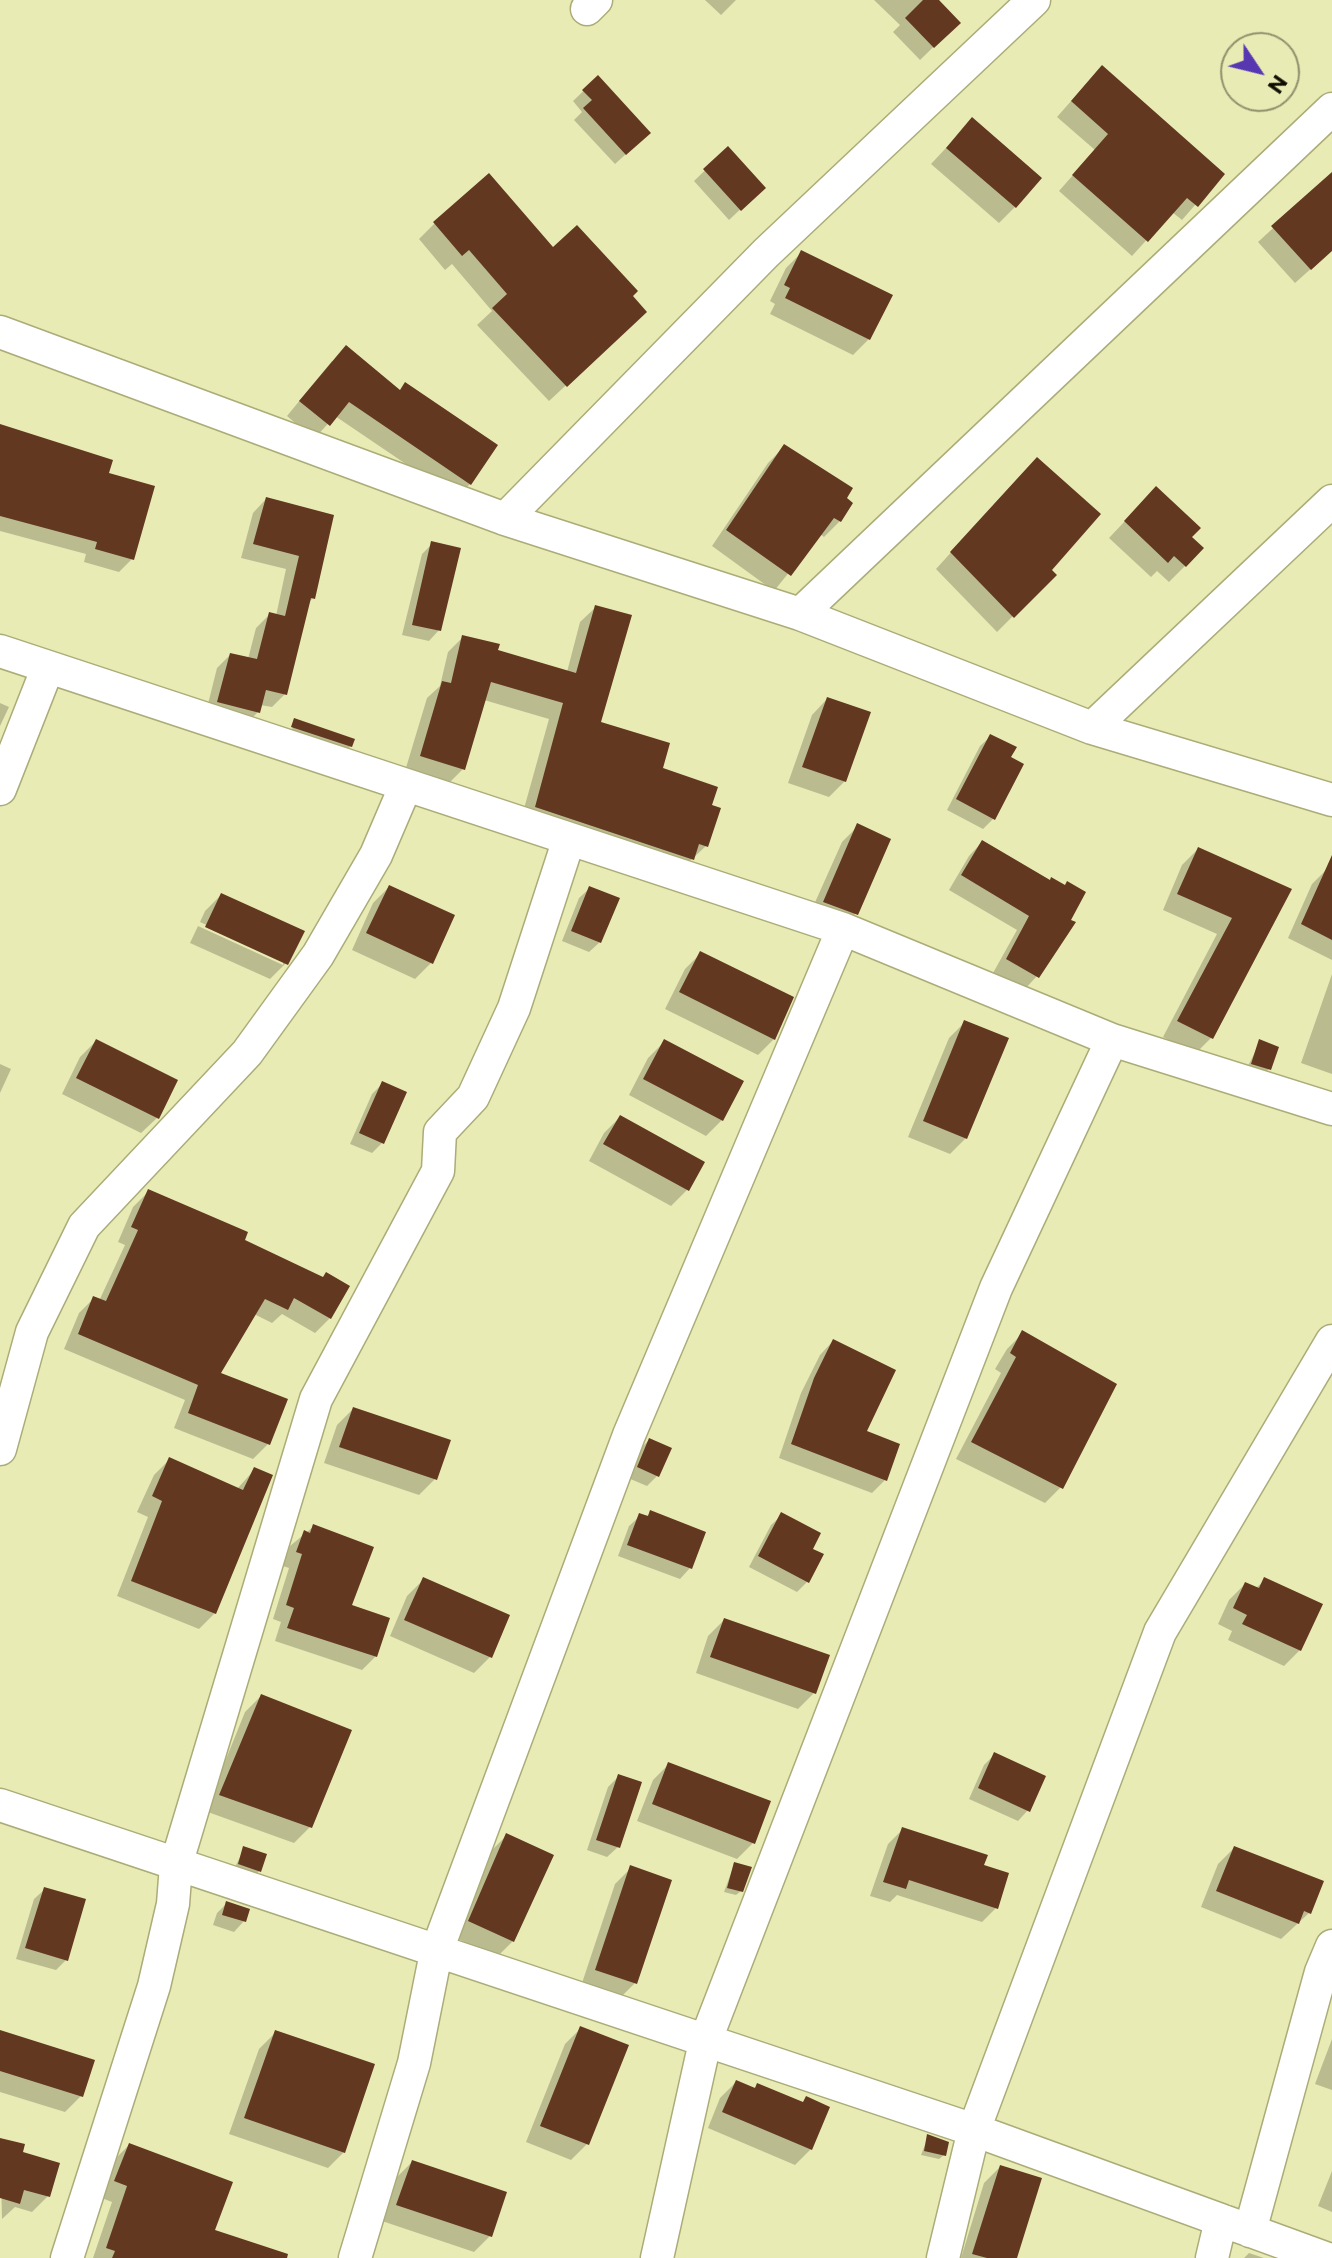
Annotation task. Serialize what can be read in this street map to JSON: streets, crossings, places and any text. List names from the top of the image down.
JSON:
{
  "north": "bottom right"
}
